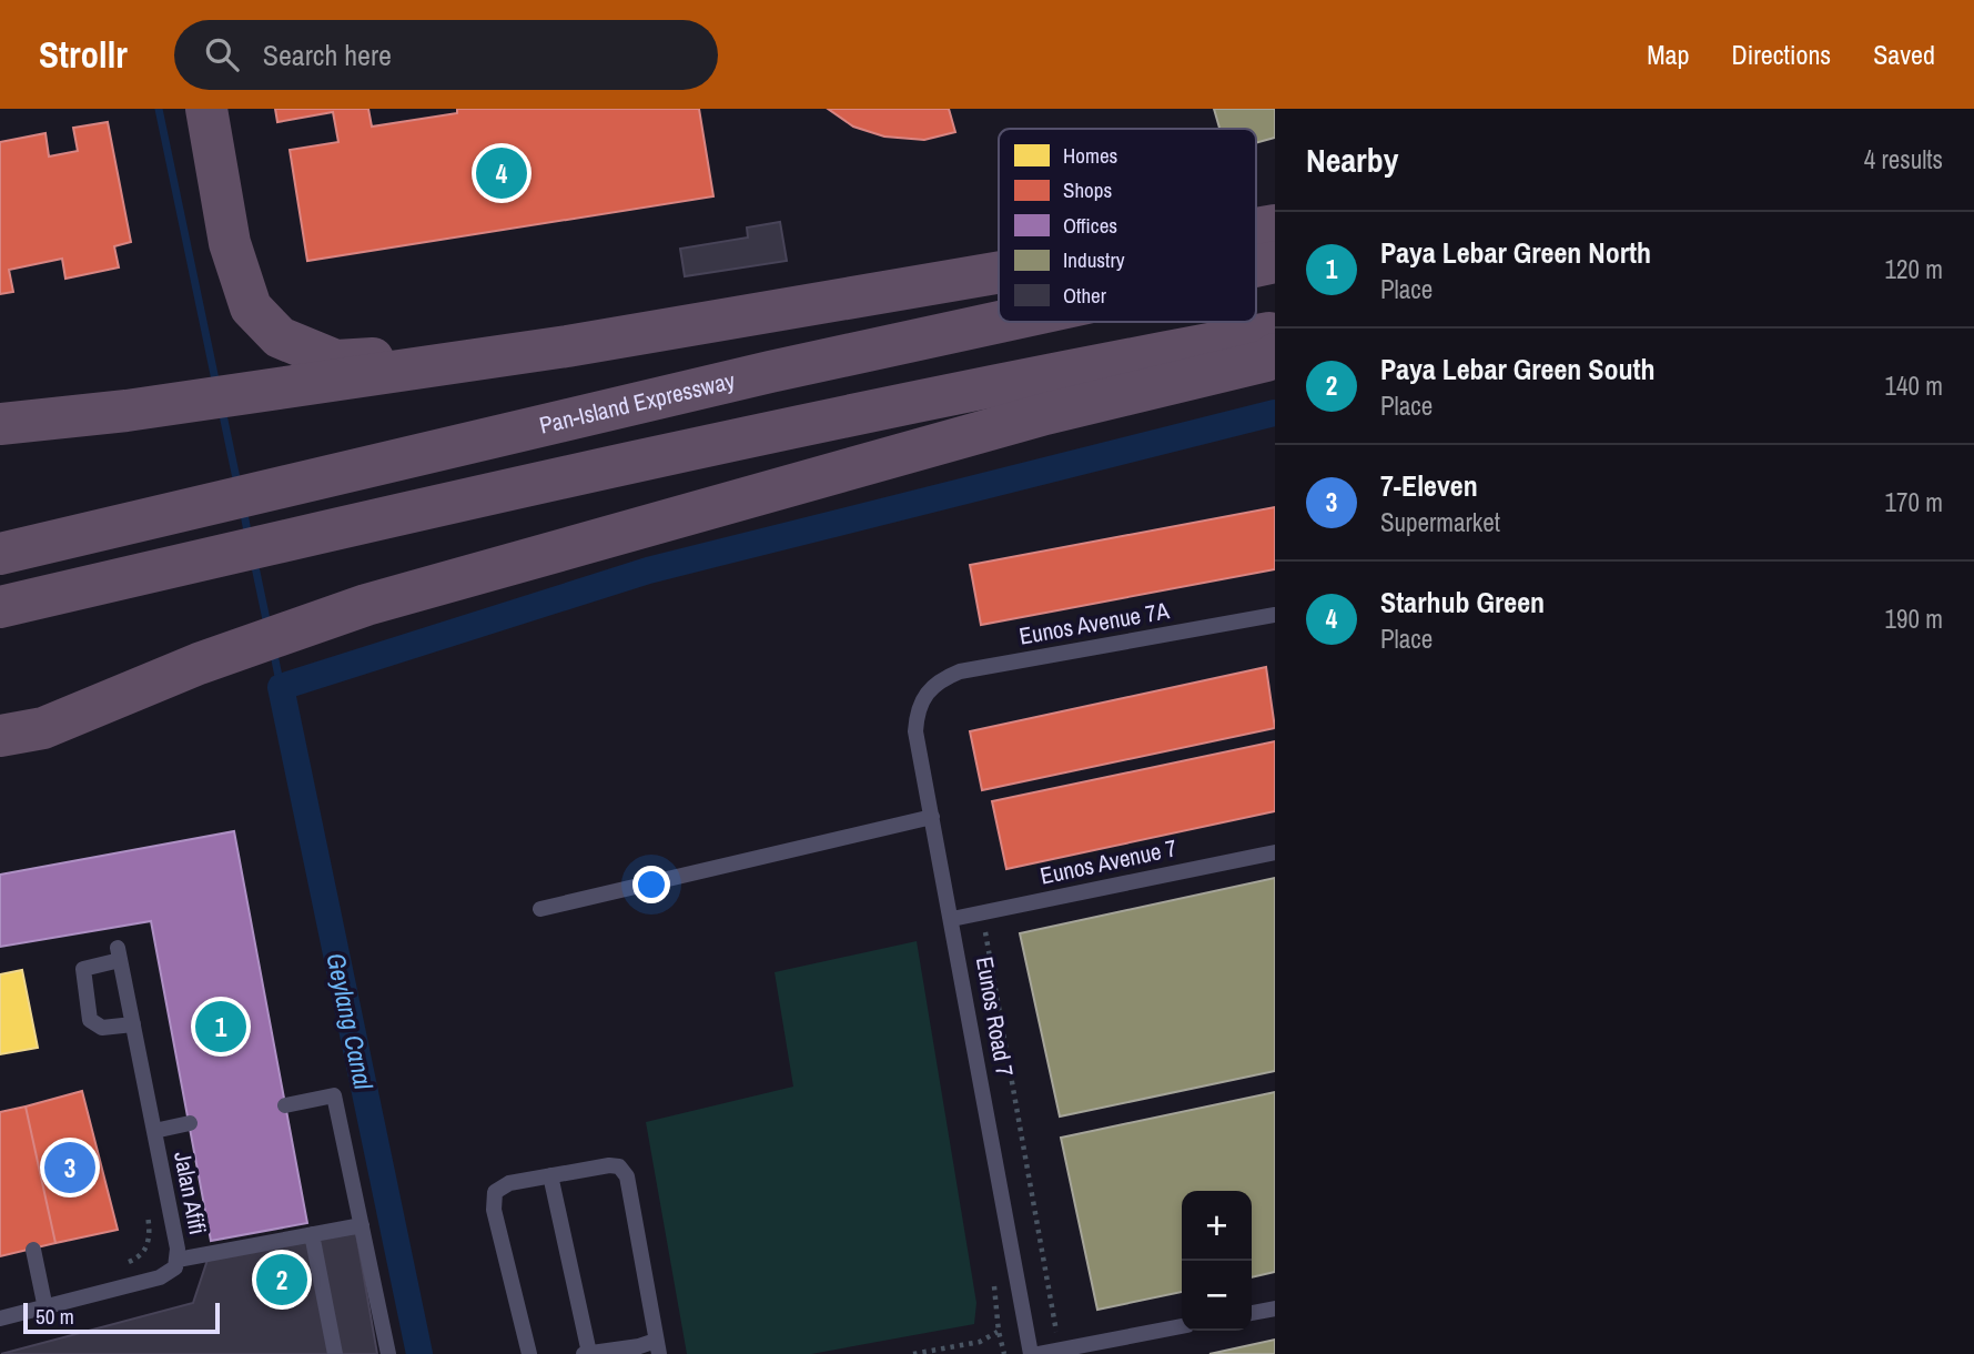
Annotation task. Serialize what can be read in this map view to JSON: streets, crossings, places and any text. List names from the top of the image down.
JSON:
{
  "streets": {
    "highway": ["Pan-Island Expressway"],
    "lane": [
      "Eunos Avenue 7A",
      "Eunos Avenue 7",
      "Eunos Road 7",
      "Jalan Afifi"
    ]
  },
  "crossings": [
    ["Eunos Avenue 7A", "Eunos Road 7"],
    ["Eunos Avenue 7", "Eunos Road 7"]
  ],
  "water": ["Geylang Canal"],
  "legend": [
    "Homes",
    "Shops",
    "Offices",
    "Industry",
    "Other"
  ],
  "scale_bar": "50 m",
  "page": {
    "header": "Strollr",
    "search": "Search here",
    "nav": ["Map", "Directions", "Saved"],
    "heading": ["Nearby", "4 results"],
    "pins": [
      "4",
      "1",
      "3",
      "2"
    ],
    "list": [
      {
        "mark": "1",
        "name": "Paya Lebar Green North",
        "note": "Place",
        "value": "120 m"
      },
      {
        "mark": "2",
        "name": "Paya Lebar Green South",
        "note": "Place",
        "value": "140 m"
      },
      {
        "mark": "3",
        "name": "7-Eleven",
        "note": "Supermarket",
        "value": "170 m"
      },
      {
        "mark": "4",
        "name": "Starhub Green",
        "note": "Place",
        "value": "190 m"
      }
    ],
    "map_buttons": ["+", "−"],
    "scale": "50 m"
  }
}
